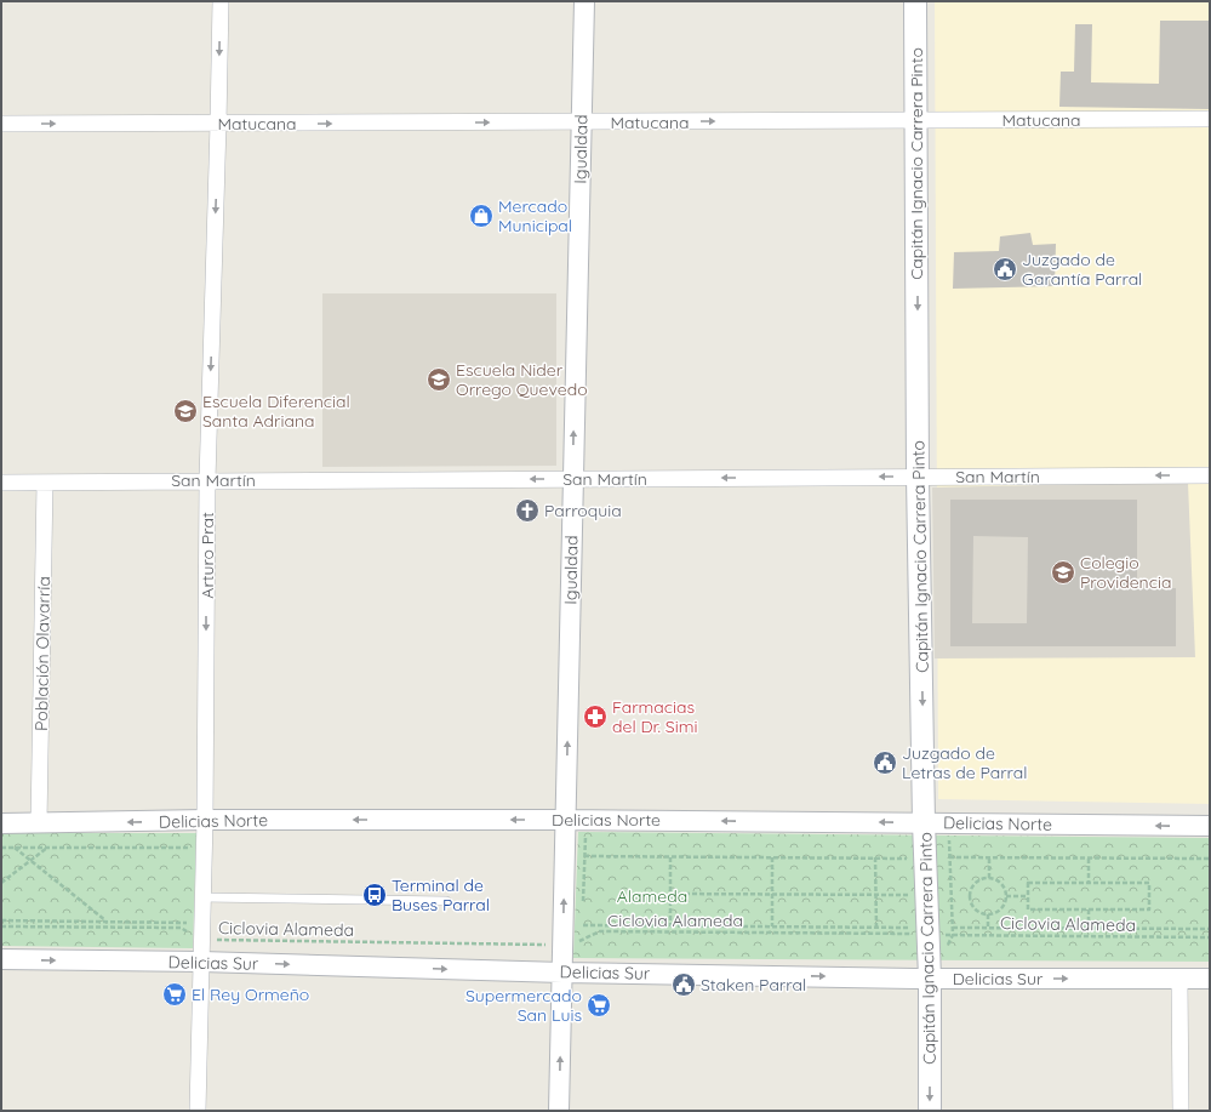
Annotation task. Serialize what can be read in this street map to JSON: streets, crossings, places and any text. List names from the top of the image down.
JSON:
{
  "streets": {
    "main road": ["Capitán Ignacio Carrera Pinto"],
    "street": [
      "Matucana",
      "Igualdad",
      "San Martín",
      "Arturo Prat",
      "Población Olavarría",
      "Delicias Norte",
      "Delicias Sur"
    ],
    "path": ["Ciclovia Alameda"]
  },
  "crossings": [
    ["Matucana", "Igualdad"],
    ["Matucana", "Capitán Ignacio Carrera Pinto"],
    ["Matucana", "Arturo Prat"],
    ["Igualdad", "San Martín"],
    ["Igualdad", "Delicias Norte"],
    ["Igualdad", "Ciclovia Alameda"],
    ["Igualdad", "Delicias Sur"],
    ["Capitán Ignacio Carrera Pinto", "San Martín"],
    ["Capitán Ignacio Carrera Pinto", "Delicias Norte"],
    ["Capitán Ignacio Carrera Pinto", "Ciclovia Alameda"],
    ["Capitán Ignacio Carrera Pinto", "Delicias Sur"],
    ["San Martín", "Arturo Prat"],
    ["San Martín", "Población Olavarría"],
    ["Arturo Prat", "Delicias Norte"],
    ["Arturo Prat", "Ciclovia Alameda"],
    ["Arturo Prat", "Delicias Sur"],
    ["Población Olavarría", "Delicias Norte"],
    ["Ciclovia Alameda", "Delicias Sur"]
  ],
  "one_way": [
    "Matucana",
    "Igualdad",
    "Capitán Ignacio Carrera Pinto",
    "San Martín",
    "Arturo Prat",
    "Delicias Norte",
    "Delicias Sur"
  ],
  "parks": ["Alameda"],
  "places": {
    "shop": ["Mercado Municipal"],
    "public building": ["Juzgado de Garantía Parral", "Juzgado de Letras de Parral", "Staken Parral"],
    "school or university": ["Escuela Nider Orrego Quevedo", "Escuela Diferencial Santa Adriana", "Colegio Providencia"],
    "church": ["Parroquia"],
    "pharmacy": ["Farmacias del Dr. Simi"],
    "bus stop": ["Terminal de Buses Parral"],
    "supermarket": ["El Rey Ormeño", "Supermercado San Luis"]
  }
}
